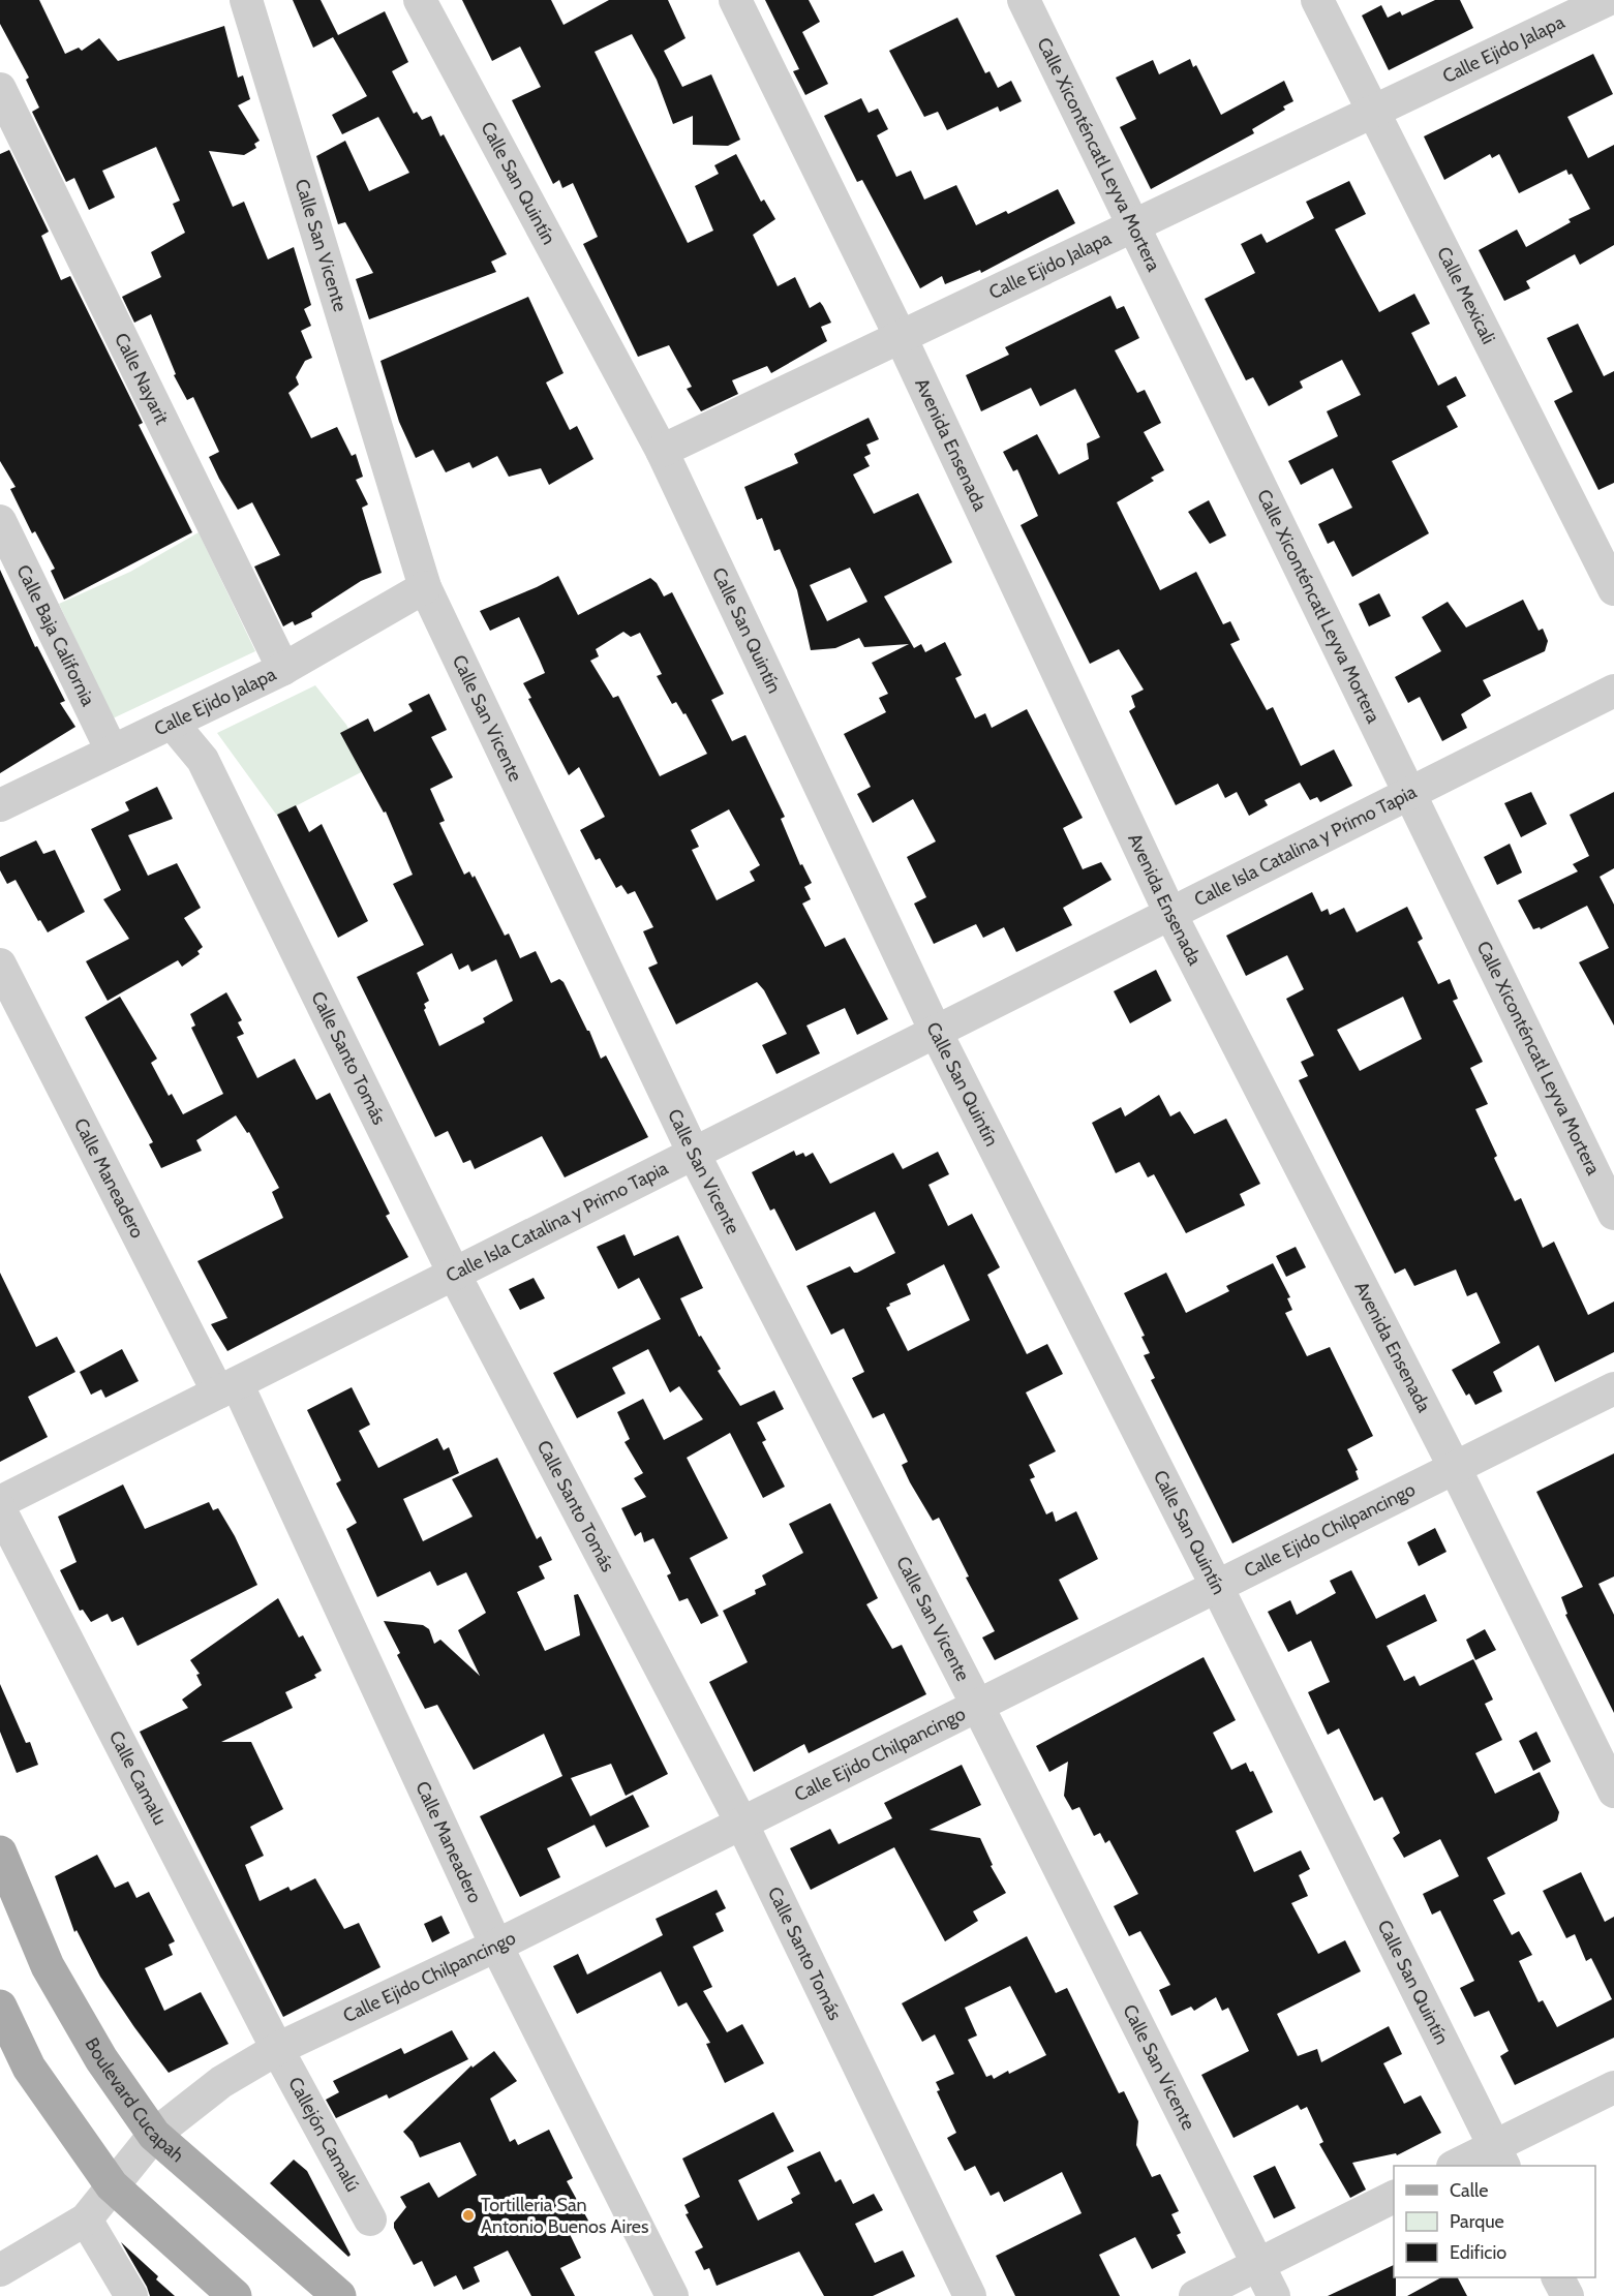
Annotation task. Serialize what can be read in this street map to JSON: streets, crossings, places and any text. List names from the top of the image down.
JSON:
{
  "streets": {
    "main road": ["Boulevard Cucapah"],
    "street": [
      "Calle Ejido Jalapa",
      "Calle Xiconténcatl Leyva Mortera",
      "Calle San Quintín",
      "Calle San Vicente",
      "Calle Mexicali",
      "Calle Nayarit",
      "Avenida Ensenada",
      "Calle Baja California",
      "Calle Isla Catalina y Primo Tapia",
      "Calle Santo Tomás",
      "Calle Maneadero",
      "Calle Ejido Chilpancingo",
      "Calle Camalu",
      "Callejón Camalú"
    ]
  },
  "crossings": [
    ["Calle Ejido Jalapa", "Calle Xiconténcatl Leyva Mortera"],
    ["Calle Ejido Jalapa", "Calle San Quintín"],
    ["Calle Ejido Jalapa", "Calle San Vicente"],
    ["Calle Ejido Jalapa", "Calle Mexicali"],
    ["Calle Ejido Jalapa", "Calle Nayarit"],
    ["Calle Ejido Jalapa", "Avenida Ensenada"],
    ["Calle Ejido Jalapa", "Calle Baja California"],
    ["Calle Ejido Jalapa", "Calle Santo Tomás"],
    ["Calle Xiconténcatl Leyva Mortera", "Calle Isla Catalina y Primo Tapia"],
    ["Calle San Quintín", "Calle Isla Catalina y Primo Tapia"],
    ["Calle San Quintín", "Calle Ejido Chilpancingo"],
    ["Calle San Vicente", "Calle Isla Catalina y Primo Tapia"],
    ["Calle San Vicente", "Calle Ejido Chilpancingo"],
    ["Avenida Ensenada", "Calle Isla Catalina y Primo Tapia"],
    ["Avenida Ensenada", "Calle Ejido Chilpancingo"],
    ["Calle Isla Catalina y Primo Tapia", "Calle Santo Tomás"],
    ["Calle Isla Catalina y Primo Tapia", "Calle Maneadero"],
    ["Calle Santo Tomás", "Calle Ejido Chilpancingo"],
    ["Calle Maneadero", "Calle Ejido Chilpancingo"],
    ["Calle Ejido Chilpancingo", "Calle Camalu"],
    ["Calle Ejido Chilpancingo", "Boulevard Cucapah"],
    ["Calle Ejido Chilpancingo", "Callejón Camalú"],
    ["Calle Camalu", "Callejón Camalú"]
  ],
  "places": ["Tortilleria San Antonio Buenos Aires"],
  "legend": ["Calle", "Parque", "Edificio"]
}
